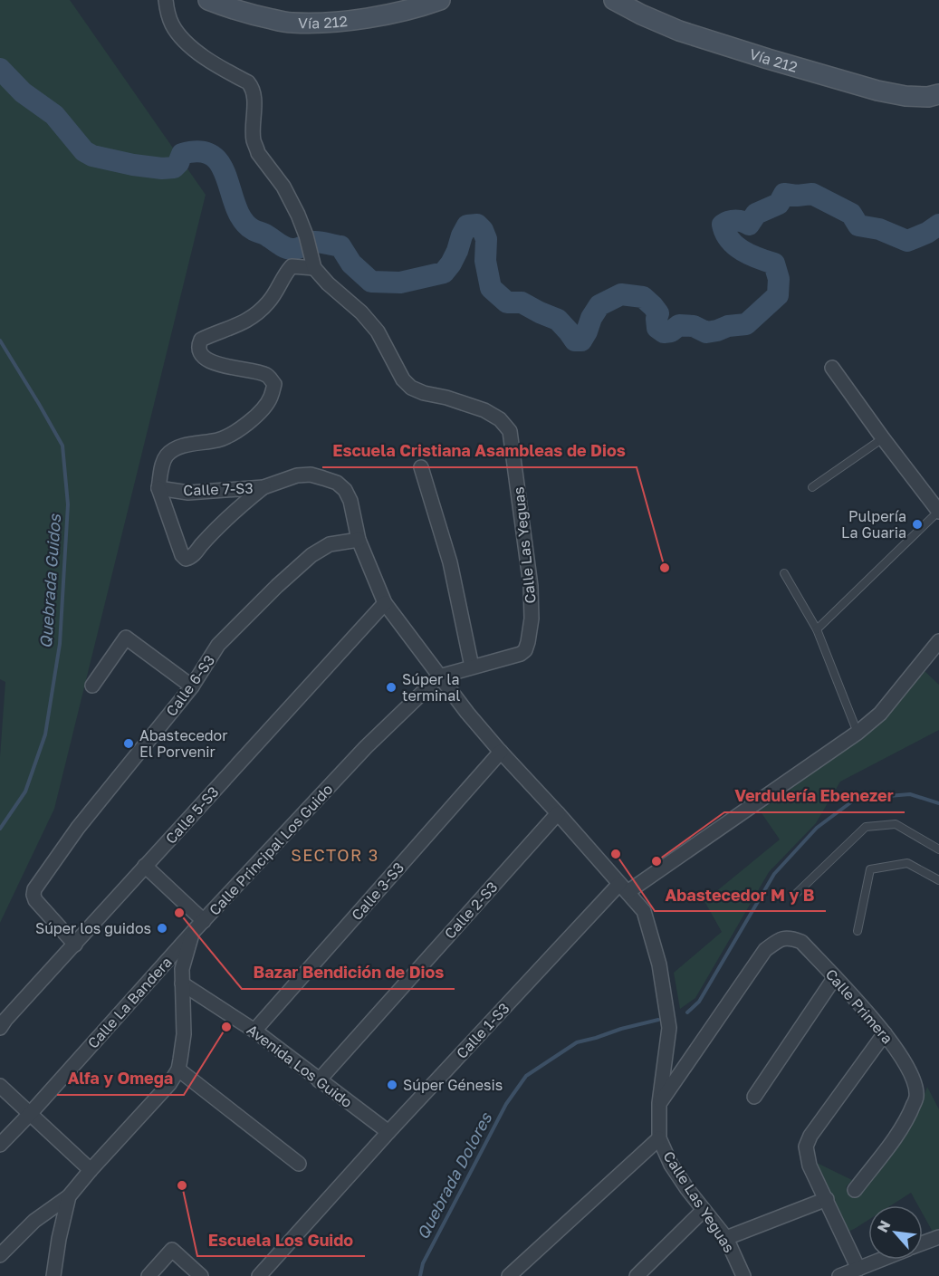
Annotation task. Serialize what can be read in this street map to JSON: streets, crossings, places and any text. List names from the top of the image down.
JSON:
{
  "streets": {
    "main road": ["Vía 212"],
    "street": [
      "Calle 7-S3",
      "Calle Las Yeguas",
      "Calle 6-S3",
      "Calle 5-S3",
      "Calle Principal Los Guido",
      "Calle 3-S3",
      "Calle 2-S3",
      "Calle La Bandera",
      "Calle Primera",
      "Calle 1-S3",
      "Avenida Los Guido"
    ]
  },
  "crossings": [
    ["Calle 7-S3", "Calle Las Yeguas"],
    ["Calle 7-S3", "Calle 6-S3"],
    ["Calle 7-S3", "Calle 5-S3"],
    ["Calle 7-S3", "Calle Principal Los Guido"],
    ["Calle Las Yeguas", "Calle Principal Los Guido"],
    ["Calle Las Yeguas", "Calle 3-S3"],
    ["Calle Las Yeguas", "Calle 2-S3"],
    ["Calle Las Yeguas", "Calle Primera"],
    ["Calle Las Yeguas", "Calle 1-S3"],
    ["Calle 6-S3", "Calle 5-S3"],
    ["Calle Principal Los Guido", "Calle La Bandera"],
    ["Calle Principal Los Guido", "Avenida Los Guido"],
    ["Calle 3-S3", "Avenida Los Guido"],
    ["Calle 2-S3", "Avenida Los Guido"],
    ["Calle 1-S3", "Avenida Los Guido"]
  ],
  "districts": ["SECTOR 3"],
  "water": ["Quebrada Guidos", "Quebrada Dolores"],
  "places": [
    "Pulpería La Guaria",
    "Escuela Cristiana Asambleas de Dios",
    "Súper la terminal",
    "Abastecedor El Porvenir",
    "Abastecedor M y B",
    "Verdulería Ebenezer",
    "Bazar Bendición de Dios",
    "Súper los guidos",
    "Alfa y Omega",
    "Súper Génesis",
    "Escuela Los Guido"
  ],
  "north": "top left"
}
